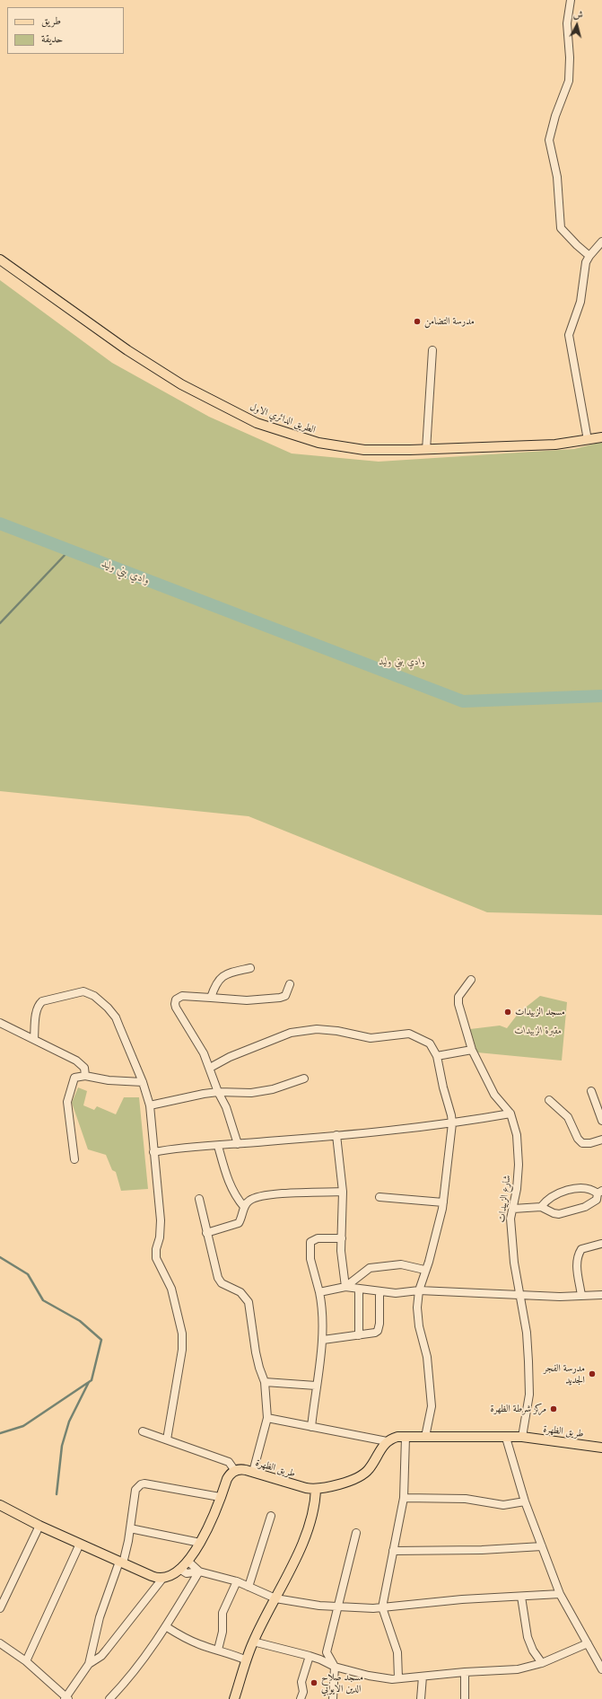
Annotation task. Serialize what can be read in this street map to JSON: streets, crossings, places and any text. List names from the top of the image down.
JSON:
{
  "streets": {
    "main road": ["الطريق الدائري الاول", "طريق الظهرة"],
    "street": ["شارع الزبيدات"]
  },
  "crossings": [
    ["شارع الزبيدات", "طريق الظهرة"]
  ],
  "water": ["وادي بني وليد"],
  "parks": ["وادي بني وليد", "مقبرة الزبيدات"],
  "places": [
    "مدرسة التضامن",
    "مسجد الزبيدات",
    "مدرسة الفجر الجديد",
    "مركز شرطة الظهرة",
    "مسجد صلاح الدين الايوبي"
  ],
  "legend": ["طريق", "حديقة"],
  "north": "top"
}
